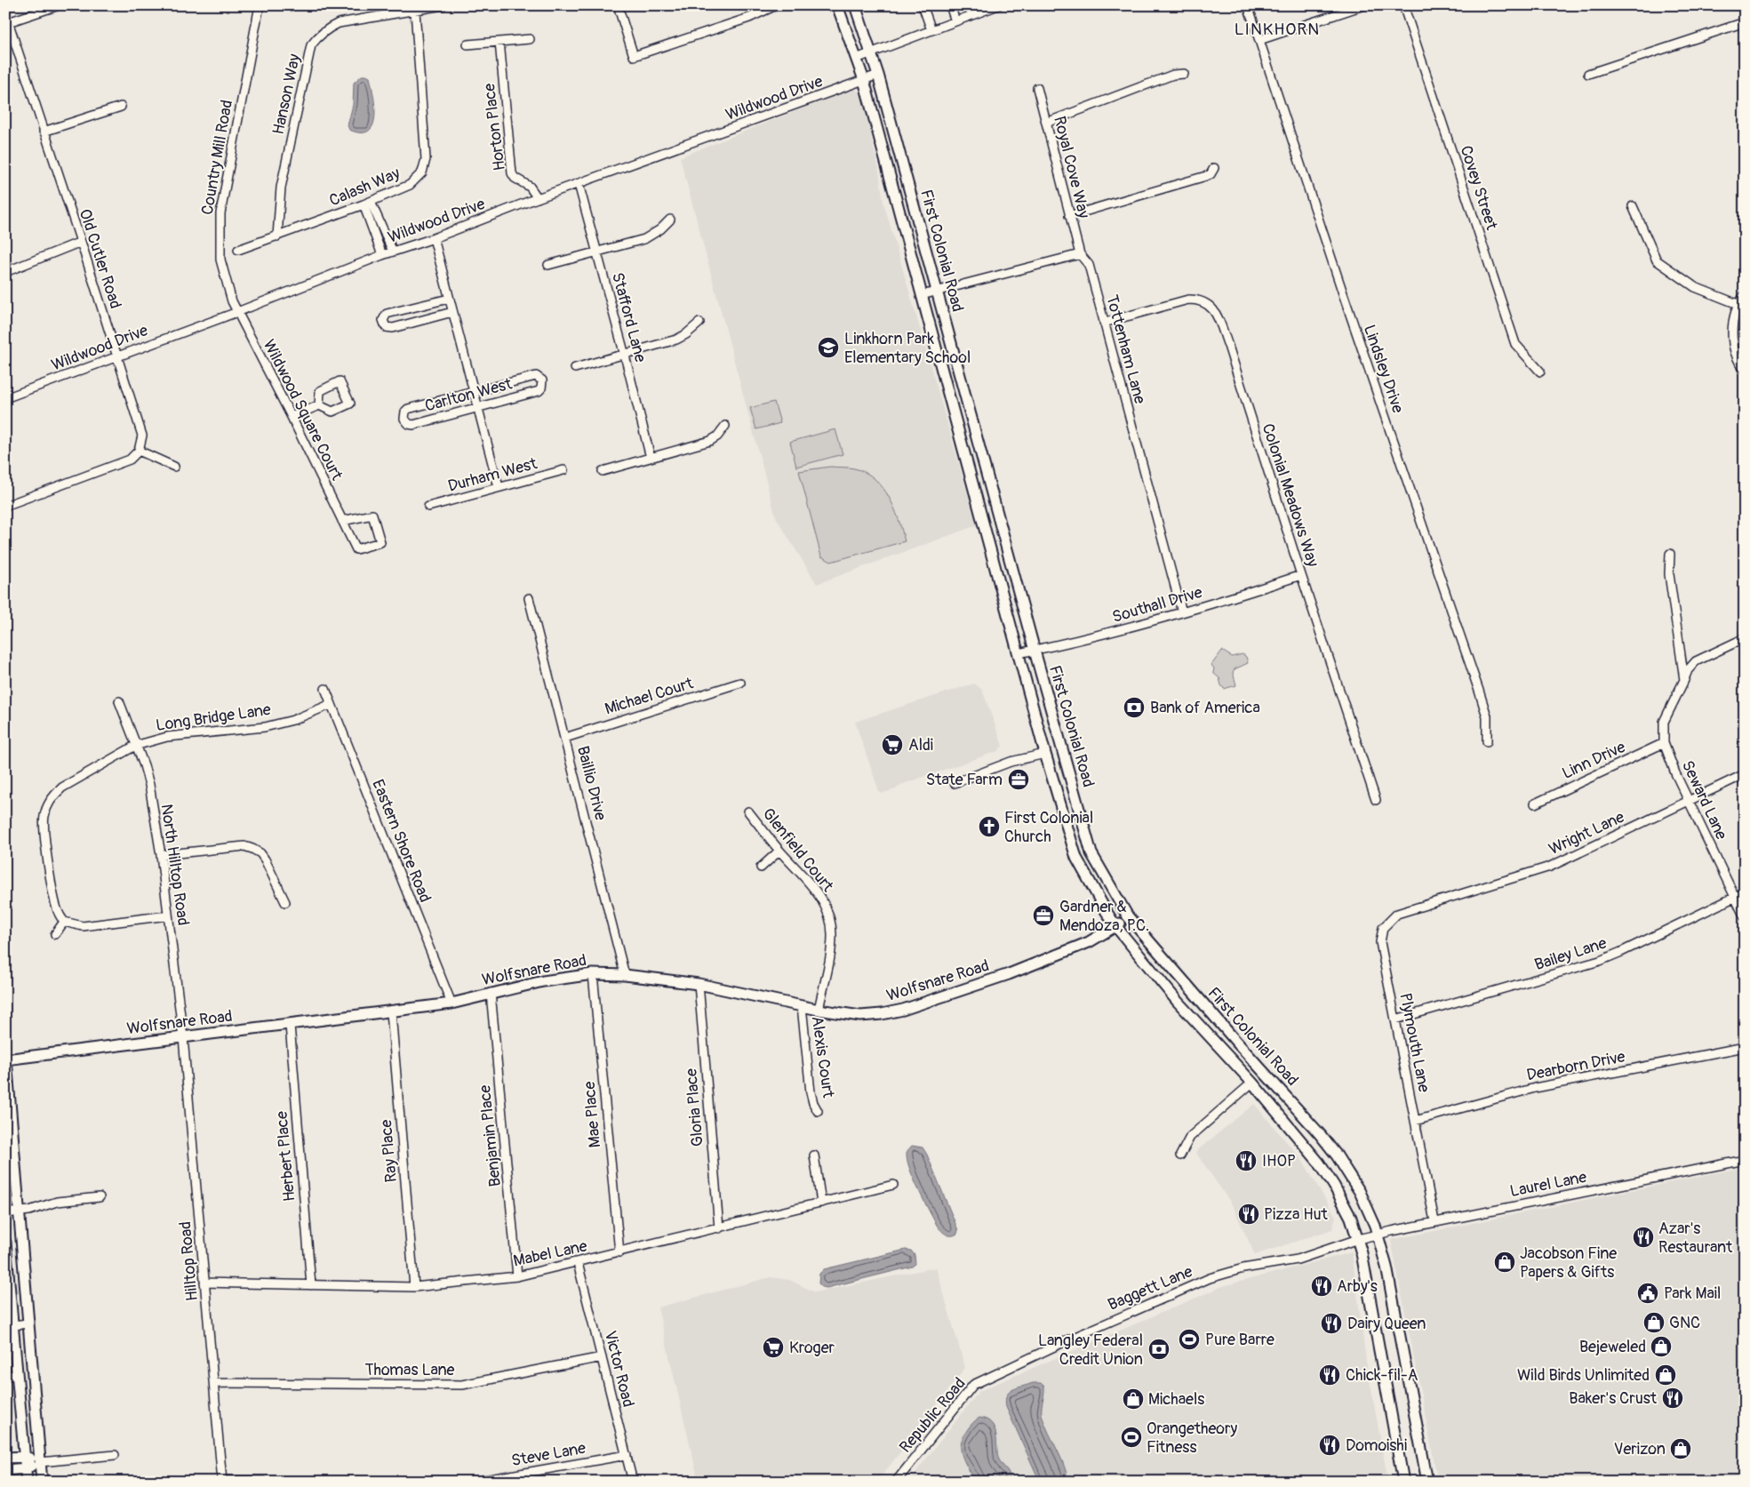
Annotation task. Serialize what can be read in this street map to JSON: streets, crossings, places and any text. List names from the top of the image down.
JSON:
{
  "streets": {
    "main road": ["First Colonial Road", "Wolfsnare Road"],
    "street": [
      "Hanson Way",
      "Wildwood Drive",
      "Horton Place",
      "Country Mill Road",
      "Royal Cove Way",
      "Calash Way",
      "Covey Street",
      "Old Cutler Road",
      "Stafford Lane",
      "Tottenham Lane",
      "Lindsley Drive",
      "Carlton West",
      "Wildwood Square Court",
      "Durham West",
      "Colonial Meadows Way",
      "Southall Drive",
      "Michael Court",
      "Long Bridge Lane",
      "Linn Drive",
      "Baillio Drive",
      "Seward Lane",
      "Wright Lane",
      "Eastern Shore Road",
      "Glenfield Court",
      "North Hilltop Road",
      "Bailey Lane",
      "Plymouth Lane",
      "Alexis Court",
      "Dearborn Drive",
      "Gloria Place",
      "Mae Place",
      "Benjamin Place",
      "Ray Place",
      "Herbert Place",
      "Laurel Lane",
      "Mabel Lane",
      "Hilltop Road",
      "Baggett Lane",
      "Victor Road",
      "Thomas Lane",
      "Republic Road",
      "Steve Lane"
    ]
  },
  "crossings": [
    ["Hanson Way", "Calash Way"],
    ["Wildwood Drive", "Horton Place"],
    ["Wildwood Drive", "Country Mill Road"],
    ["Wildwood Drive", "First Colonial Road"],
    ["Wildwood Drive", "Old Cutler Road"],
    ["Wildwood Drive", "Stafford Lane"],
    ["Wildwood Drive", "Wildwood Square Court"],
    ["Country Mill Road", "Wildwood Square Court"],
    ["Royal Cove Way", "Tottenham Lane"],
    ["First Colonial Road", "Southall Drive"],
    ["First Colonial Road", "Wolfsnare Road"],
    ["First Colonial Road", "Laurel Lane"],
    ["First Colonial Road", "Baggett Lane"],
    ["Tottenham Lane", "Colonial Meadows Way"],
    ["Tottenham Lane", "Southall Drive"],
    ["Colonial Meadows Way", "Southall Drive"],
    ["Michael Court", "Baillio Drive"],
    ["Long Bridge Lane", "Eastern Shore Road"],
    ["Long Bridge Lane", "North Hilltop Road"],
    ["Linn Drive", "Seward Lane"],
    ["Baillio Drive", "Wolfsnare Road"],
    ["Seward Lane", "Wright Lane"],
    ["Seward Lane", "Bailey Lane"],
    ["Wright Lane", "Plymouth Lane"],
    ["Eastern Shore Road", "Wolfsnare Road"],
    ["Glenfield Court", "Wolfsnare Road"],
    ["North Hilltop Road", "Wolfsnare Road"],
    ["North Hilltop Road", "Hilltop Road"],
    ["Bailey Lane", "Plymouth Lane"],
    ["Wolfsnare Road", "Alexis Court"],
    ["Wolfsnare Road", "Gloria Place"],
    ["Wolfsnare Road", "Mae Place"],
    ["Wolfsnare Road", "Benjamin Place"],
    ["Wolfsnare Road", "Ray Place"],
    ["Wolfsnare Road", "Herbert Place"],
    ["Wolfsnare Road", "Hilltop Road"],
    ["Plymouth Lane", "Dearborn Drive"],
    ["Plymouth Lane", "Laurel Lane"],
    ["Gloria Place", "Mabel Lane"],
    ["Mae Place", "Mabel Lane"],
    ["Benjamin Place", "Mabel Lane"],
    ["Ray Place", "Mabel Lane"],
    ["Herbert Place", "Mabel Lane"],
    ["Laurel Lane", "Baggett Lane"],
    ["Mabel Lane", "Hilltop Road"],
    ["Mabel Lane", "Victor Road"],
    ["Hilltop Road", "Thomas Lane"],
    ["Baggett Lane", "Republic Road"],
    ["Victor Road", "Thomas Lane"],
    ["Victor Road", "Steve Lane"]
  ],
  "districts": ["LINKHORN"],
  "places": {
    "school or university": ["Linkhorn Park Elementary School"],
    "bank": ["Bank of America", "Langley Federal Credit Union"],
    "supermarket": ["Aldi", "Kroger"],
    "office": ["State Farm", "Gardner & Mendoza, P.C."],
    "church": ["First Colonial Church"],
    "restaurant": [
      "IHOP",
      "Pizza Hut",
      "Azar's Restaurant",
      "Arby's",
      "Dairy Queen",
      "Chick-fil-A",
      "Baker's Crust",
      "Domoishi"
    ],
    "shop": [
      "Jacobson Fine Papers & Gifts",
      "GNC",
      "Bejeweled",
      "Wild Birds Unlimited",
      "Michaels",
      "Verizon"
    ],
    "public building": ["Park Mail"],
    "sports": ["Pure Barre", "Orangetheory Fitness"]
  }
}
